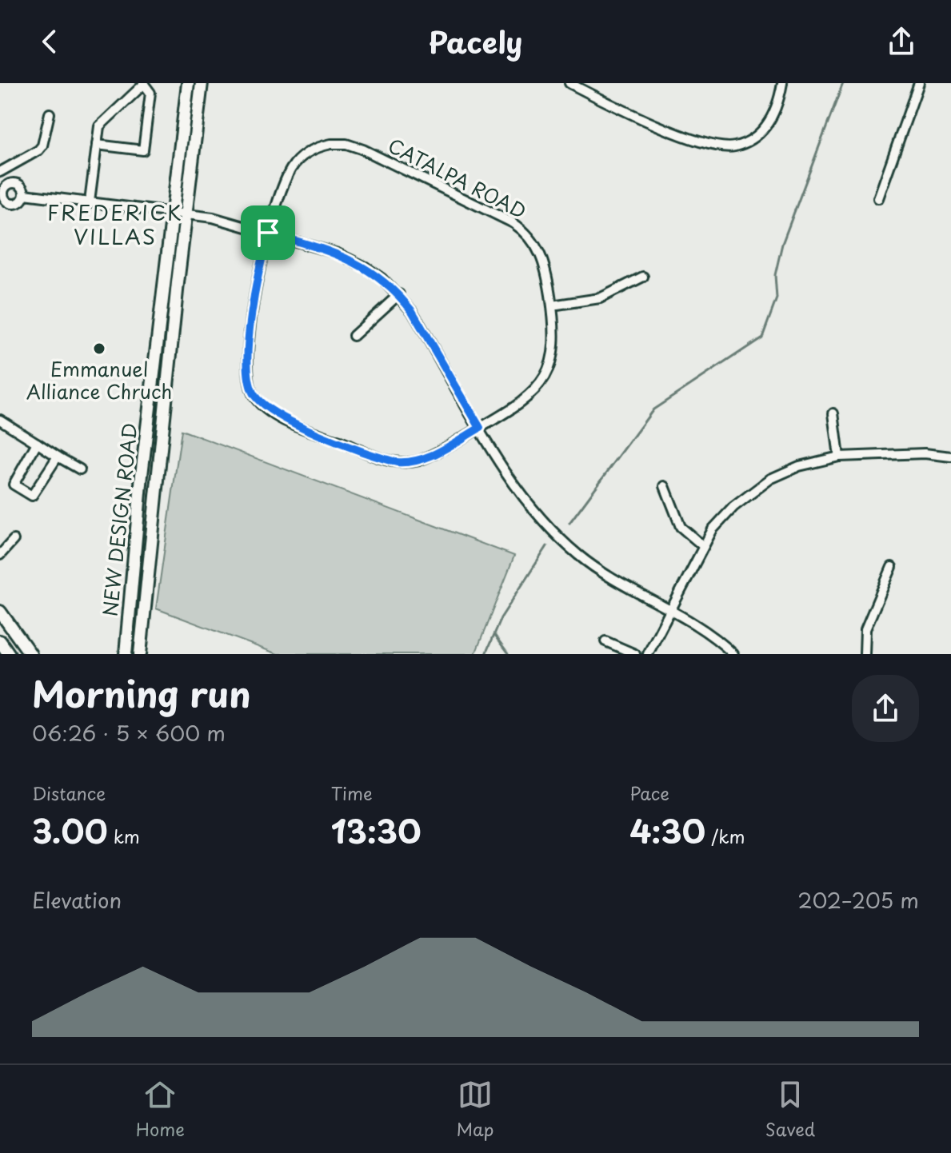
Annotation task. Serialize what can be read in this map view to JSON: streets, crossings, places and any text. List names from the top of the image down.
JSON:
{
  "streets": {
    "main road": ["NEW DESIGN ROAD"],
    "street": ["CATALPA ROAD"]
  },
  "districts": ["FREDERICK VILLAS"],
  "places": ["Emmanuel Alliance Chruch"],
  "page": {
    "header": "Pacely",
    "heading": ["Morning run", "06:26 · 5 × 600 m"],
    "stats": [
      ["Distance", "3.00 km"],
      ["Time", "13:30"],
      ["Pace", "4:30 /km"]
    ],
    "chart": ["Elevation", "202–205 m"],
    "tabs": ["Home", "Map", "Saved"]
  }
}
